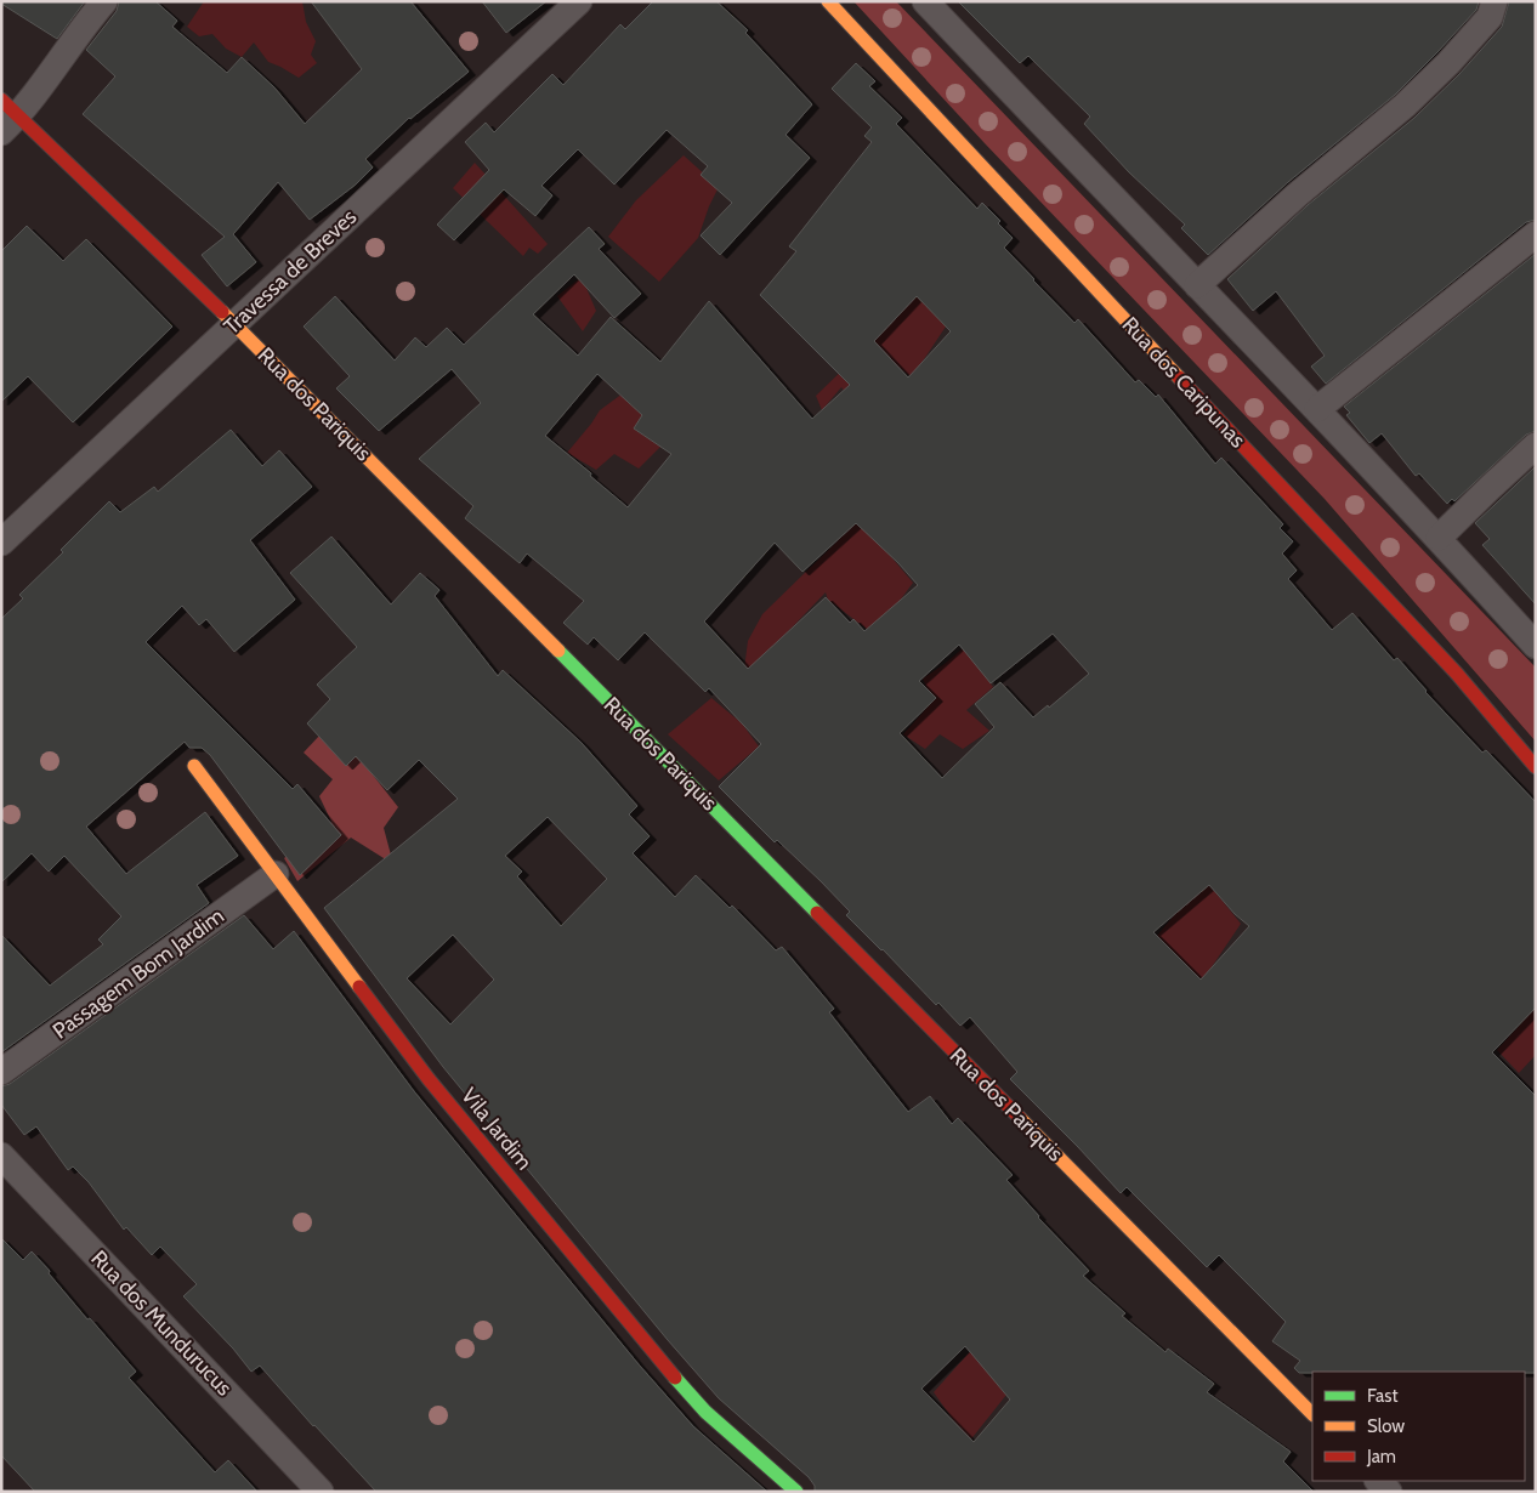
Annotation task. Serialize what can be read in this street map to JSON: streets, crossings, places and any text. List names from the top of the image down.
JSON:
{
  "streets": {
    "street": [
      "Travessa de Breves",
      "Rua dos Caripunas",
      "Rua dos Pariquis",
      "Passagem Bom Jardim",
      "Vila Jardim",
      "Rua dos Mundurucus"
    ]
  },
  "crossings": [
    ["Travessa de Breves", "Rua dos Pariquis"],
    ["Passagem Bom Jardim", "Vila Jardim"]
  ],
  "legend": ["Fast", "Slow", "Jam"]
}
